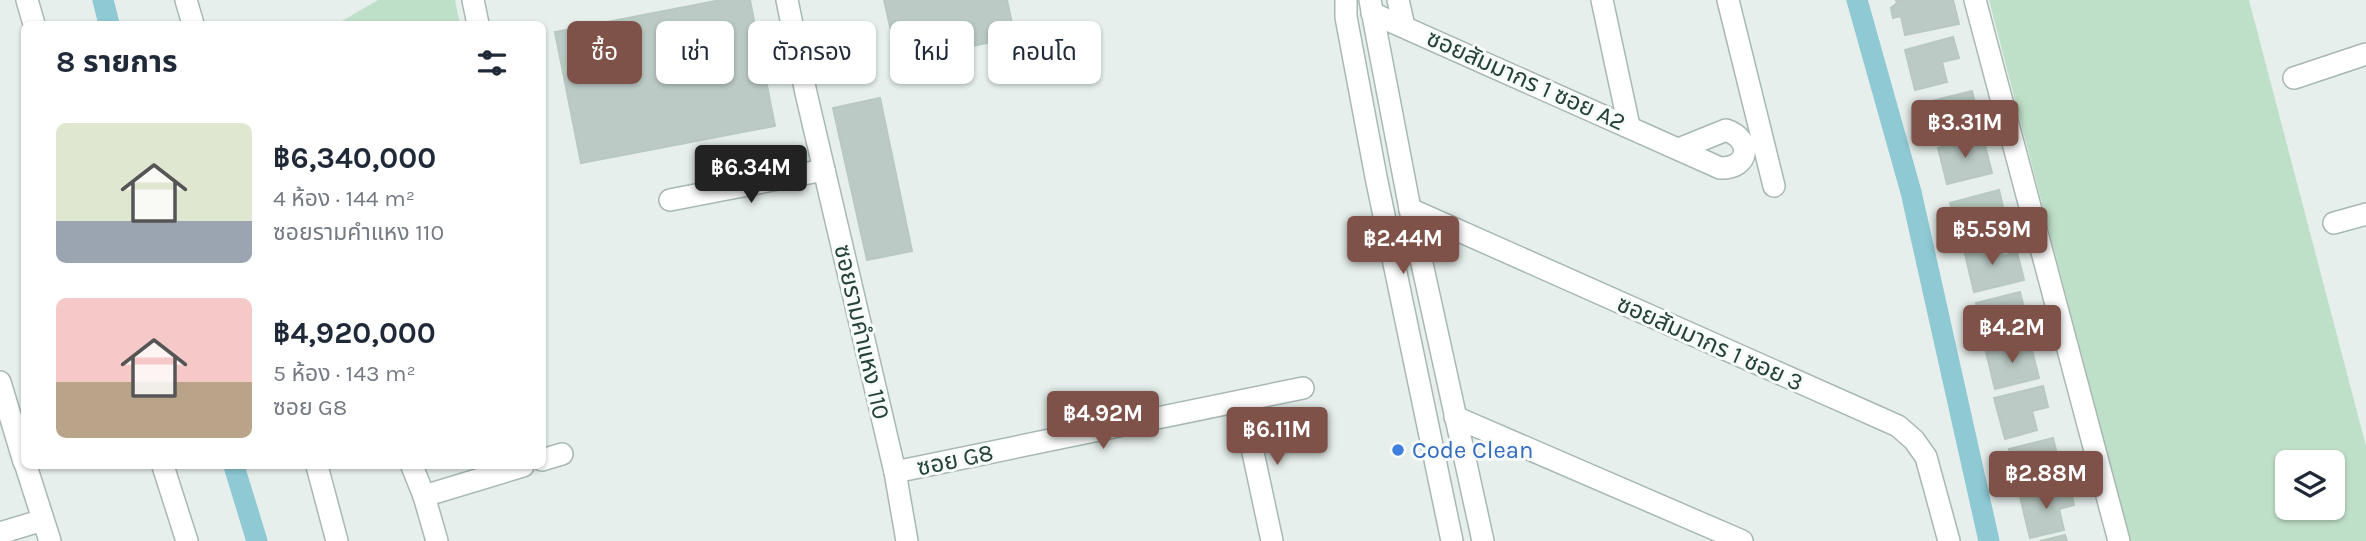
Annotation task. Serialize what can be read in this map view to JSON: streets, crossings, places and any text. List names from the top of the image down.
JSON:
{
  "streets": {
    "street": [
      "ซอยสัมมากร 1 ซอย A2",
      "ซอยรามคำแหง 110",
      "ซอยสัมมากร 1 ซอย 3",
      "ซอย G8"
    ]
  },
  "crossings": [
    ["ซอยรามคำแหง 110", "ซอย G8"]
  ],
  "places": ["Code Clean"],
  "page": {
    "chip": [
      "ซื้อ",
      "เช่า",
      "ตัวกรอง",
      "ใหม่",
      "คอนโด"
    ],
    "heading": "8 รายการ",
    "price": [
      "฿3.31M",
      "฿6.34M",
      "฿5.59M",
      "฿2.44M",
      "฿4.2M",
      "฿4.92M",
      "฿6.11M",
      "฿2.88M"
    ],
    "list": [
      {
        "name": "฿6,340,000",
        "note": "4 ห้อง · 144 m² · ซอยรามคำแหง 110"
      },
      {
        "name": "฿4,920,000",
        "note": "5 ห้อง · 143 m² · ซอย G8"
      }
    ]
  }
}
